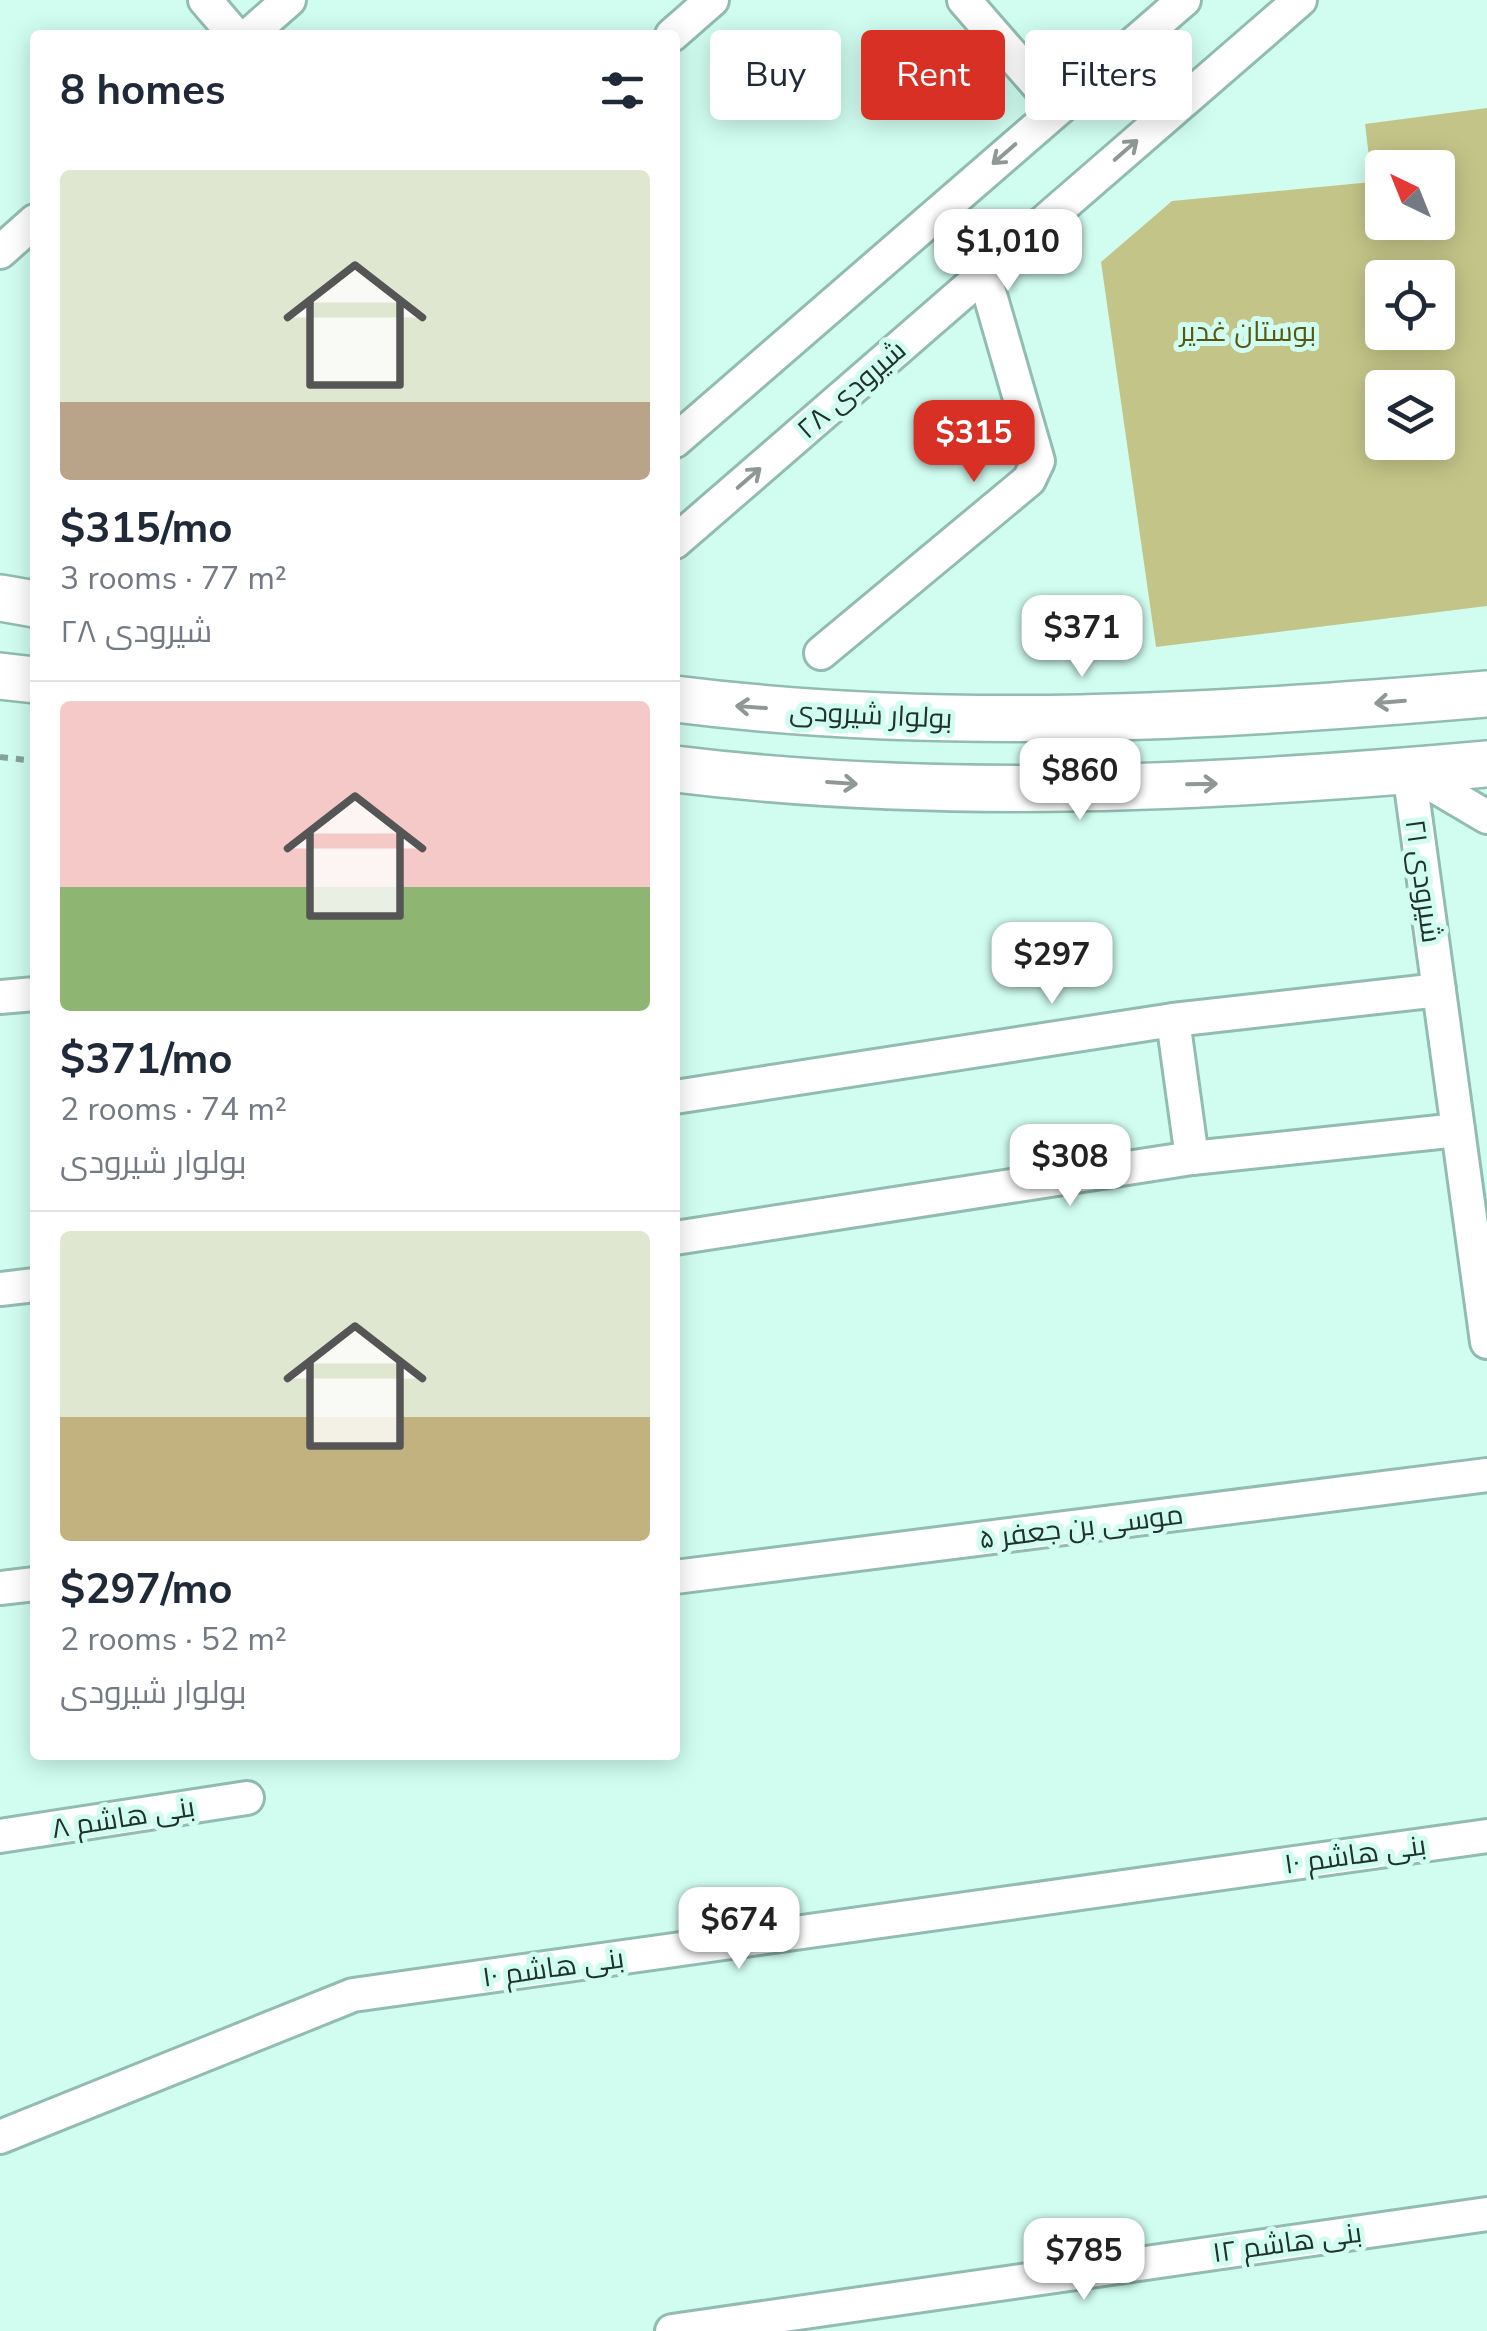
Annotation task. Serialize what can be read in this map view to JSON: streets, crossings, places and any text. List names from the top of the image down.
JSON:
{
  "streets": {
    "main road": ["بولوار شیرودی"],
    "street": [
      "شیرودی ۲۸",
      "شیرودی ۲۱",
      "موسی بن جعفر ۵",
      "بنی هاشم ۸",
      "بنی هاشم ۱۰",
      "بنی هاشم ۱۲"
    ]
  },
  "parks": ["بوستان غدیر"],
  "north": "top left",
  "page": {
    "chip": ["Buy", "Rent", "Filters"],
    "heading": "8 homes",
    "list": [
      {
        "name": "$315/mo",
        "note": "3 rooms · 77 m² · شیرودی ۲۸"
      },
      {
        "name": "$371/mo",
        "note": "2 rooms · 74 m² · بولوار شیرودی"
      },
      {
        "name": "$297/mo",
        "note": "2 rooms · 52 m² · بولوار شیرودی"
      }
    ],
    "price": [
      "$1,010",
      "$315",
      "$371",
      "$860",
      "$297",
      "$308",
      "$674",
      "$785"
    ]
  }
}
